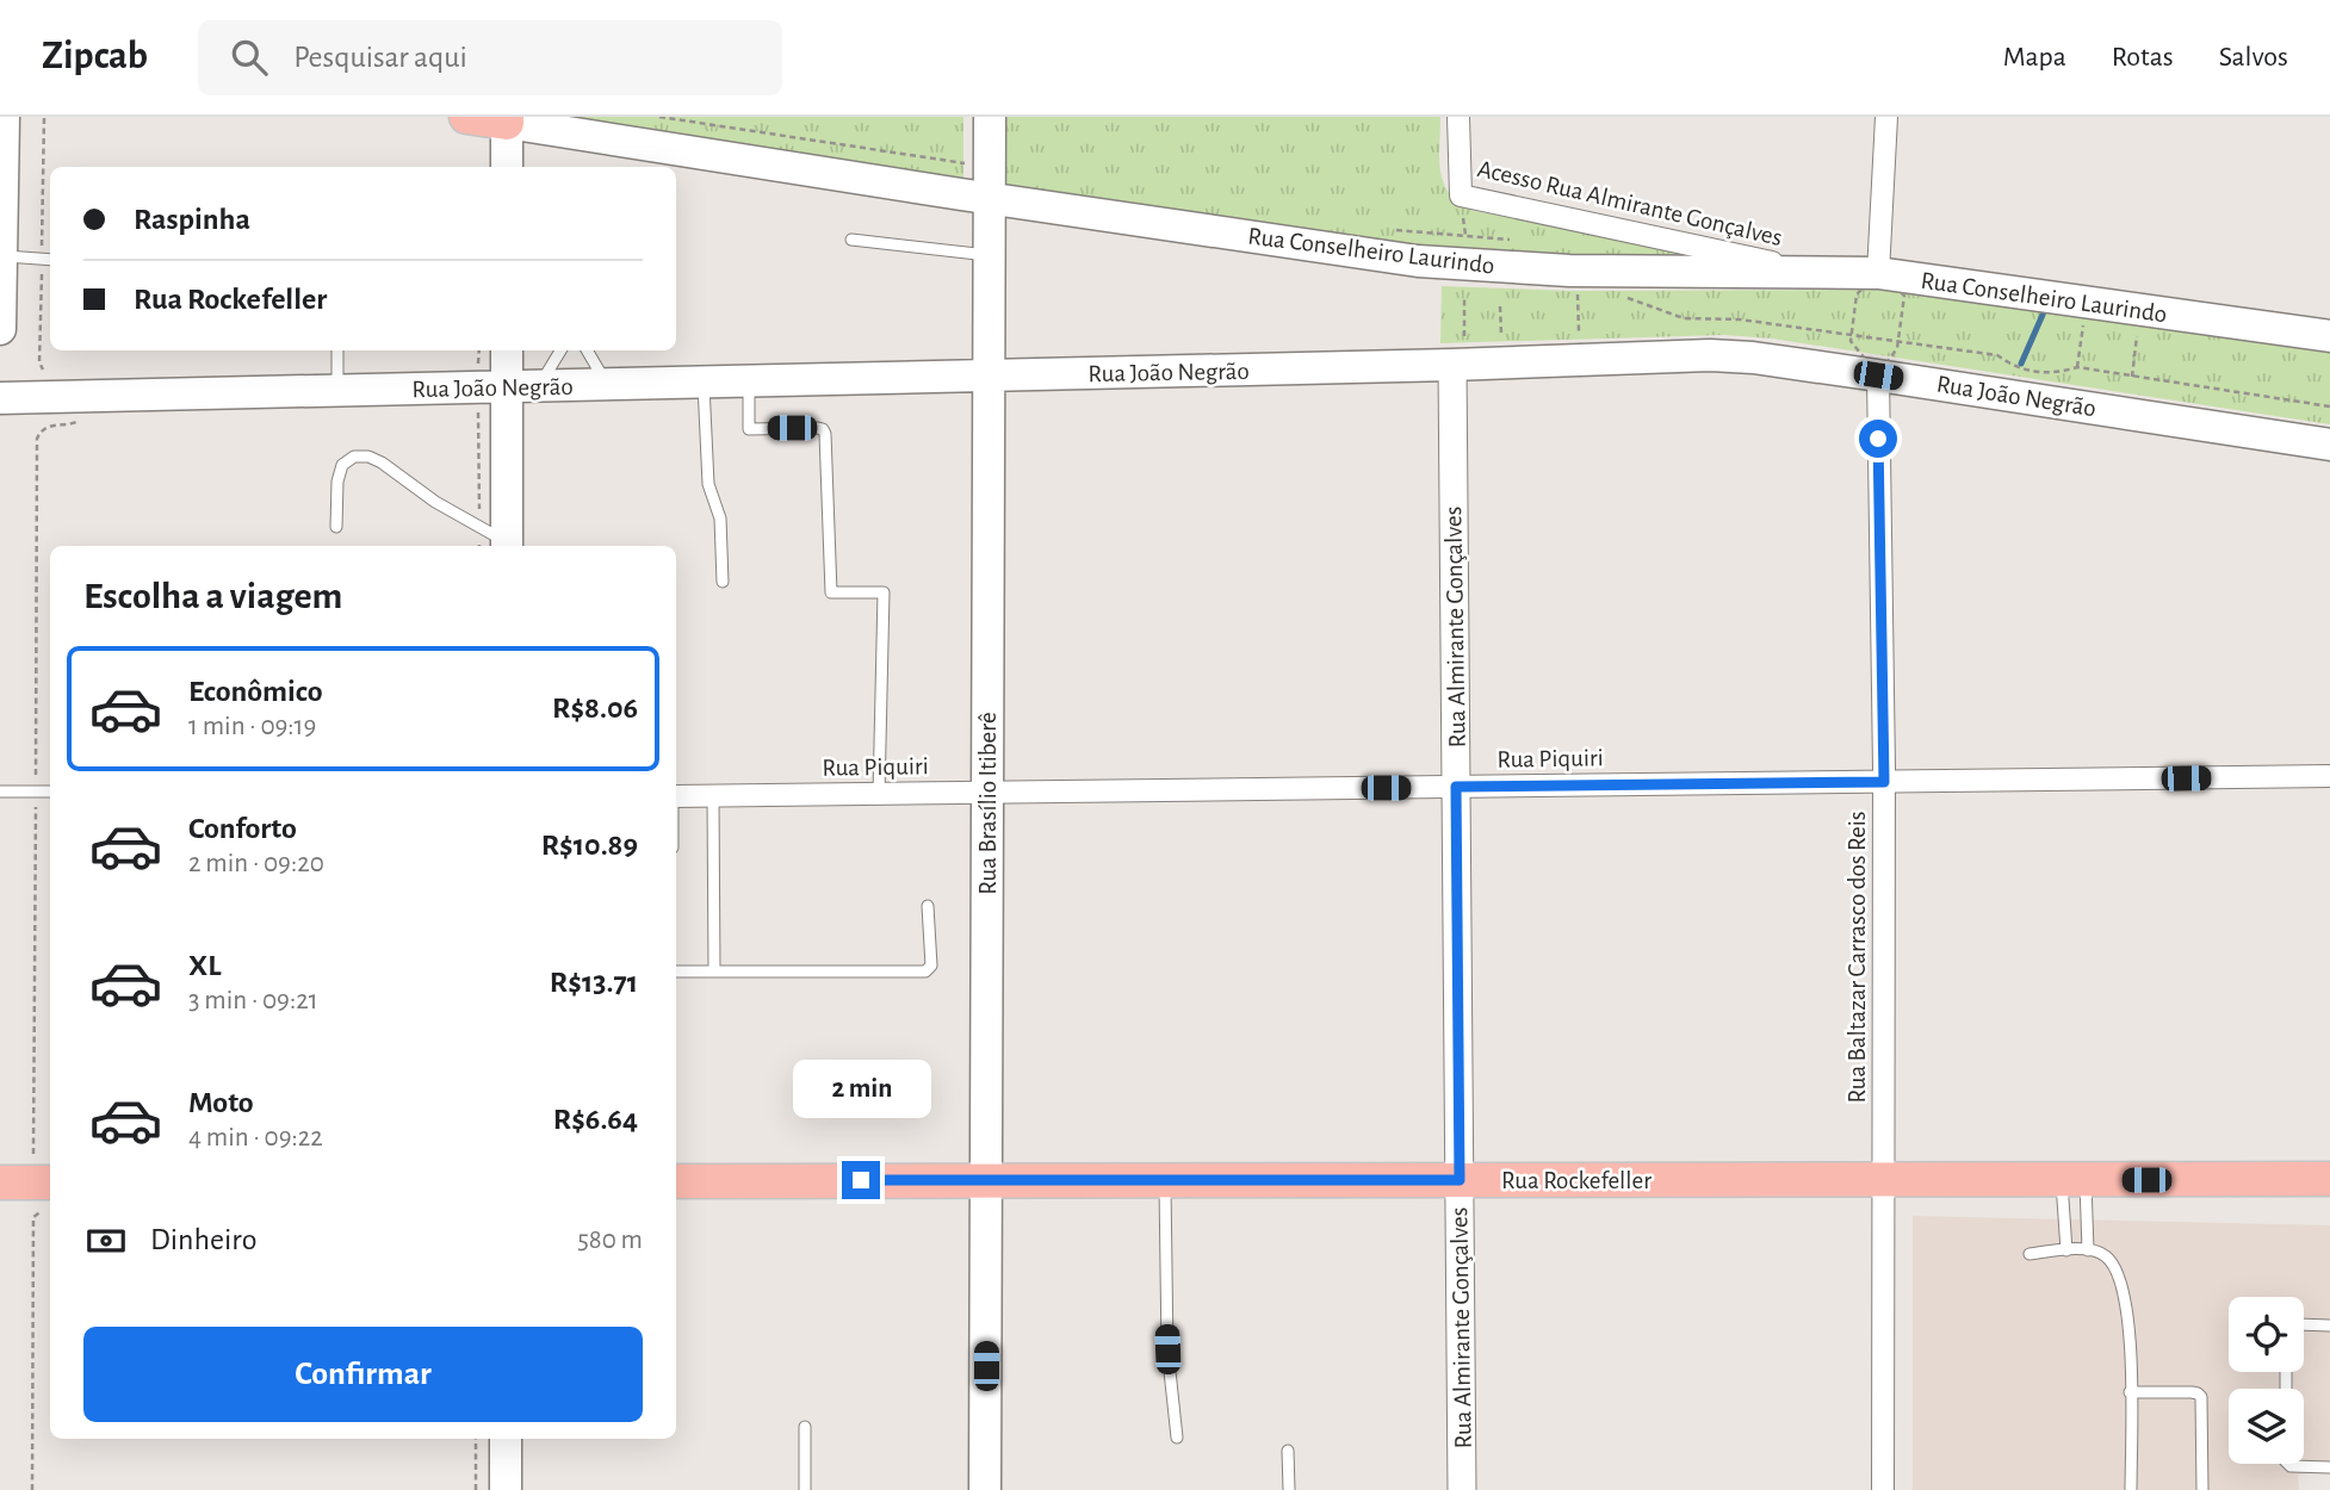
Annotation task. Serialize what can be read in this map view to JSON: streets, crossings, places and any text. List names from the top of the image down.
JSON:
{
  "streets": {
    "main road": [
      "Rua Conselheiro Laurindo",
      "Rua João Negrão",
      "Rua Brasílio Itiberê",
      "Rua Rockefeller"
    ],
    "street": [
      "Acesso Rua Almirante Gonçalves",
      "Rua Almirante Gonçalves",
      "Rua Piquiri",
      "Rua Baltazar Carrasco dos Reis"
    ]
  },
  "crossings": [
    ["Acesso Rua Almirante Gonçalves", "Rua Conselheiro Laurindo"],
    ["Rua Conselheiro Laurindo", "Rua Brasílio Itiberê"],
    ["Rua João Negrão", "Rua Almirante Gonçalves"],
    ["Rua João Negrão", "Rua Brasílio Itiberê"],
    ["Rua João Negrão", "Rua Baltazar Carrasco dos Reis"],
    ["Rua Almirante Gonçalves", "Rua Piquiri"],
    ["Rua Almirante Gonçalves", "Rua Rockefeller"],
    ["Rua Piquiri", "Rua Brasílio Itiberê"],
    ["Rua Piquiri", "Rua Baltazar Carrasco dos Reis"],
    ["Rua Brasílio Itiberê", "Rua Rockefeller"],
    ["Rua Baltazar Carrasco dos Reis", "Rua Rockefeller"]
  ],
  "page": {
    "header": "Zipcab",
    "search": "Pesquisar aqui",
    "nav": ["Mapa", "Rotas", "Salvos"],
    "banner": ["Raspinha", "Rua Rockefeller"],
    "heading": "Escolha a viagem",
    "list": [
      {
        "name": "Econômico",
        "note": "1 min · 09:19",
        "value": "R$8.06"
      },
      {
        "name": "Conforto",
        "note": "2 min · 09:20",
        "value": "R$10.89"
      },
      {
        "name": "XL",
        "note": "3 min · 09:21",
        "value": "R$13.71"
      },
      {
        "name": "Moto",
        "note": "4 min · 09:22",
        "value": "R$6.64"
      }
    ],
    "bubble": "2 min",
    "pay": ["Dinheiro", "580 m"],
    "buttons": "Confirmar"
  }
}
